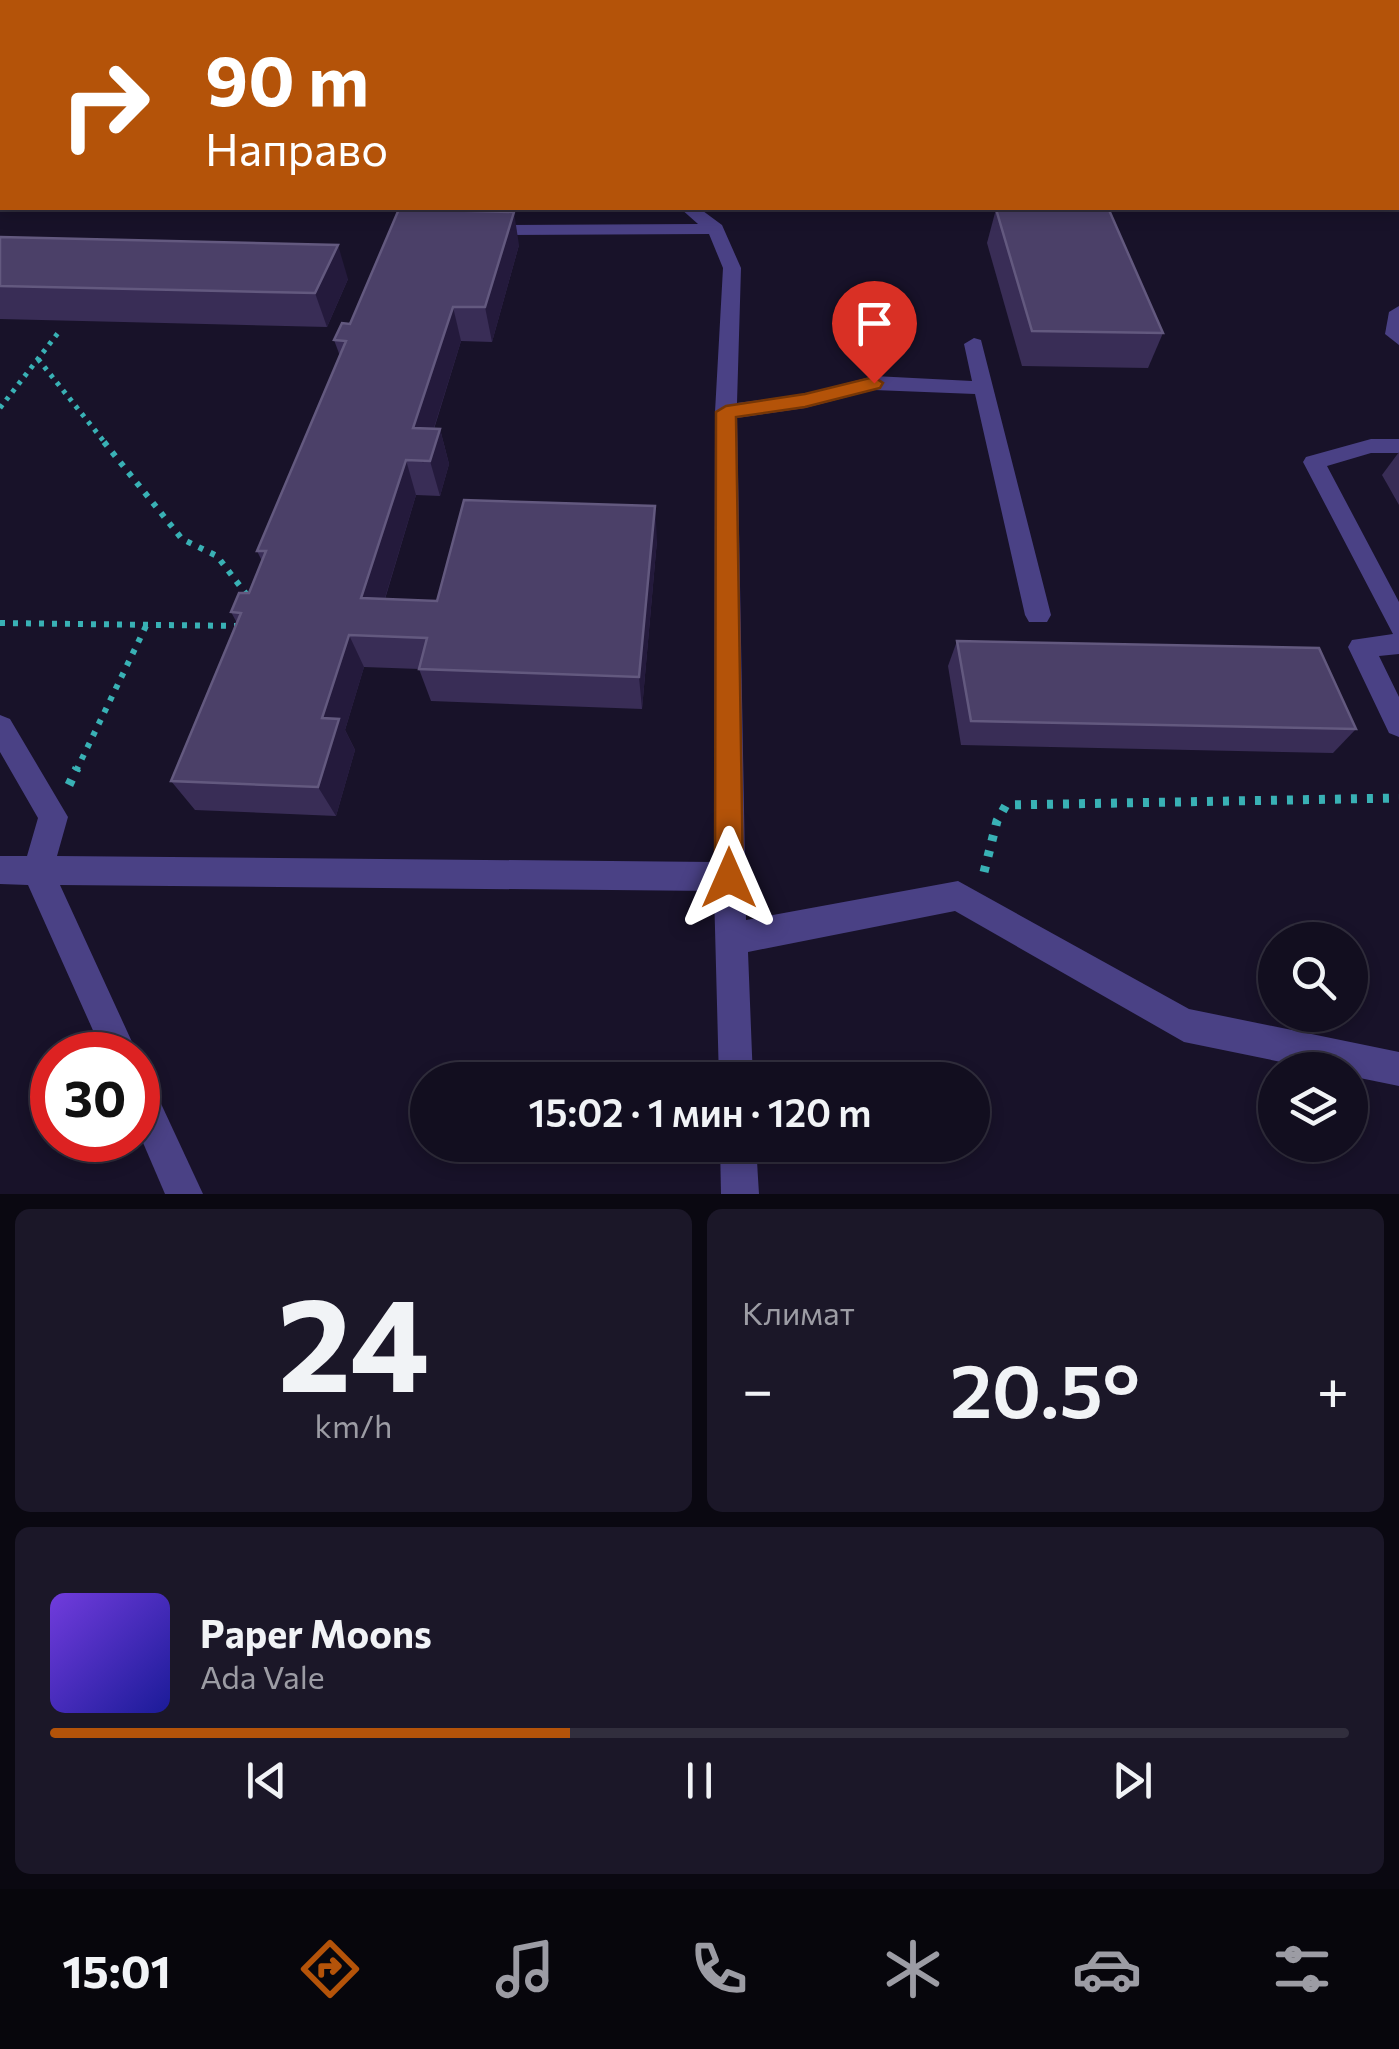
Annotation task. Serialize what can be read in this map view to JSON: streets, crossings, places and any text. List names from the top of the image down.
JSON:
{
  "page": {
    "turn": ["90 m", "Направо"],
    "limit": "30",
    "trip": "15:02 · 1 мин · 120 m",
    "tile": [
      ["24", "km/h"],
      "Климат"
    ],
    "heat": ["−", "20.5°", "+"],
    "song": ["Paper Moons", "Ada Vale"],
    "tabs": "15:01"
  }
}
